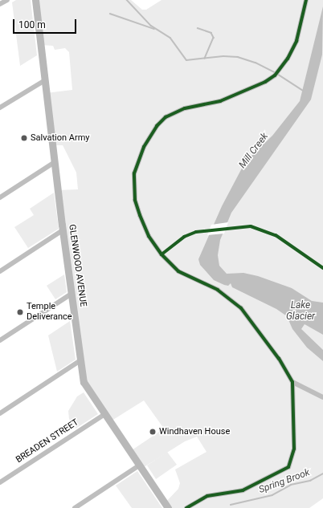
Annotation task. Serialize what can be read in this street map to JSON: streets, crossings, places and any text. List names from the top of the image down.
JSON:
{
  "streets": {
    "main road": ["GLENWOOD AVENUE"],
    "street": ["BREADEN STREET"]
  },
  "crossings": [
    ["GLENWOOD AVENUE", "BREADEN STREET"]
  ],
  "water": ["Mill Creek", "Lake Glacier", "Spring Brook"],
  "places": ["Salvation Army", "Temple Deliverance", "Windhaven House"],
  "scale_bar": "100 m"
}
